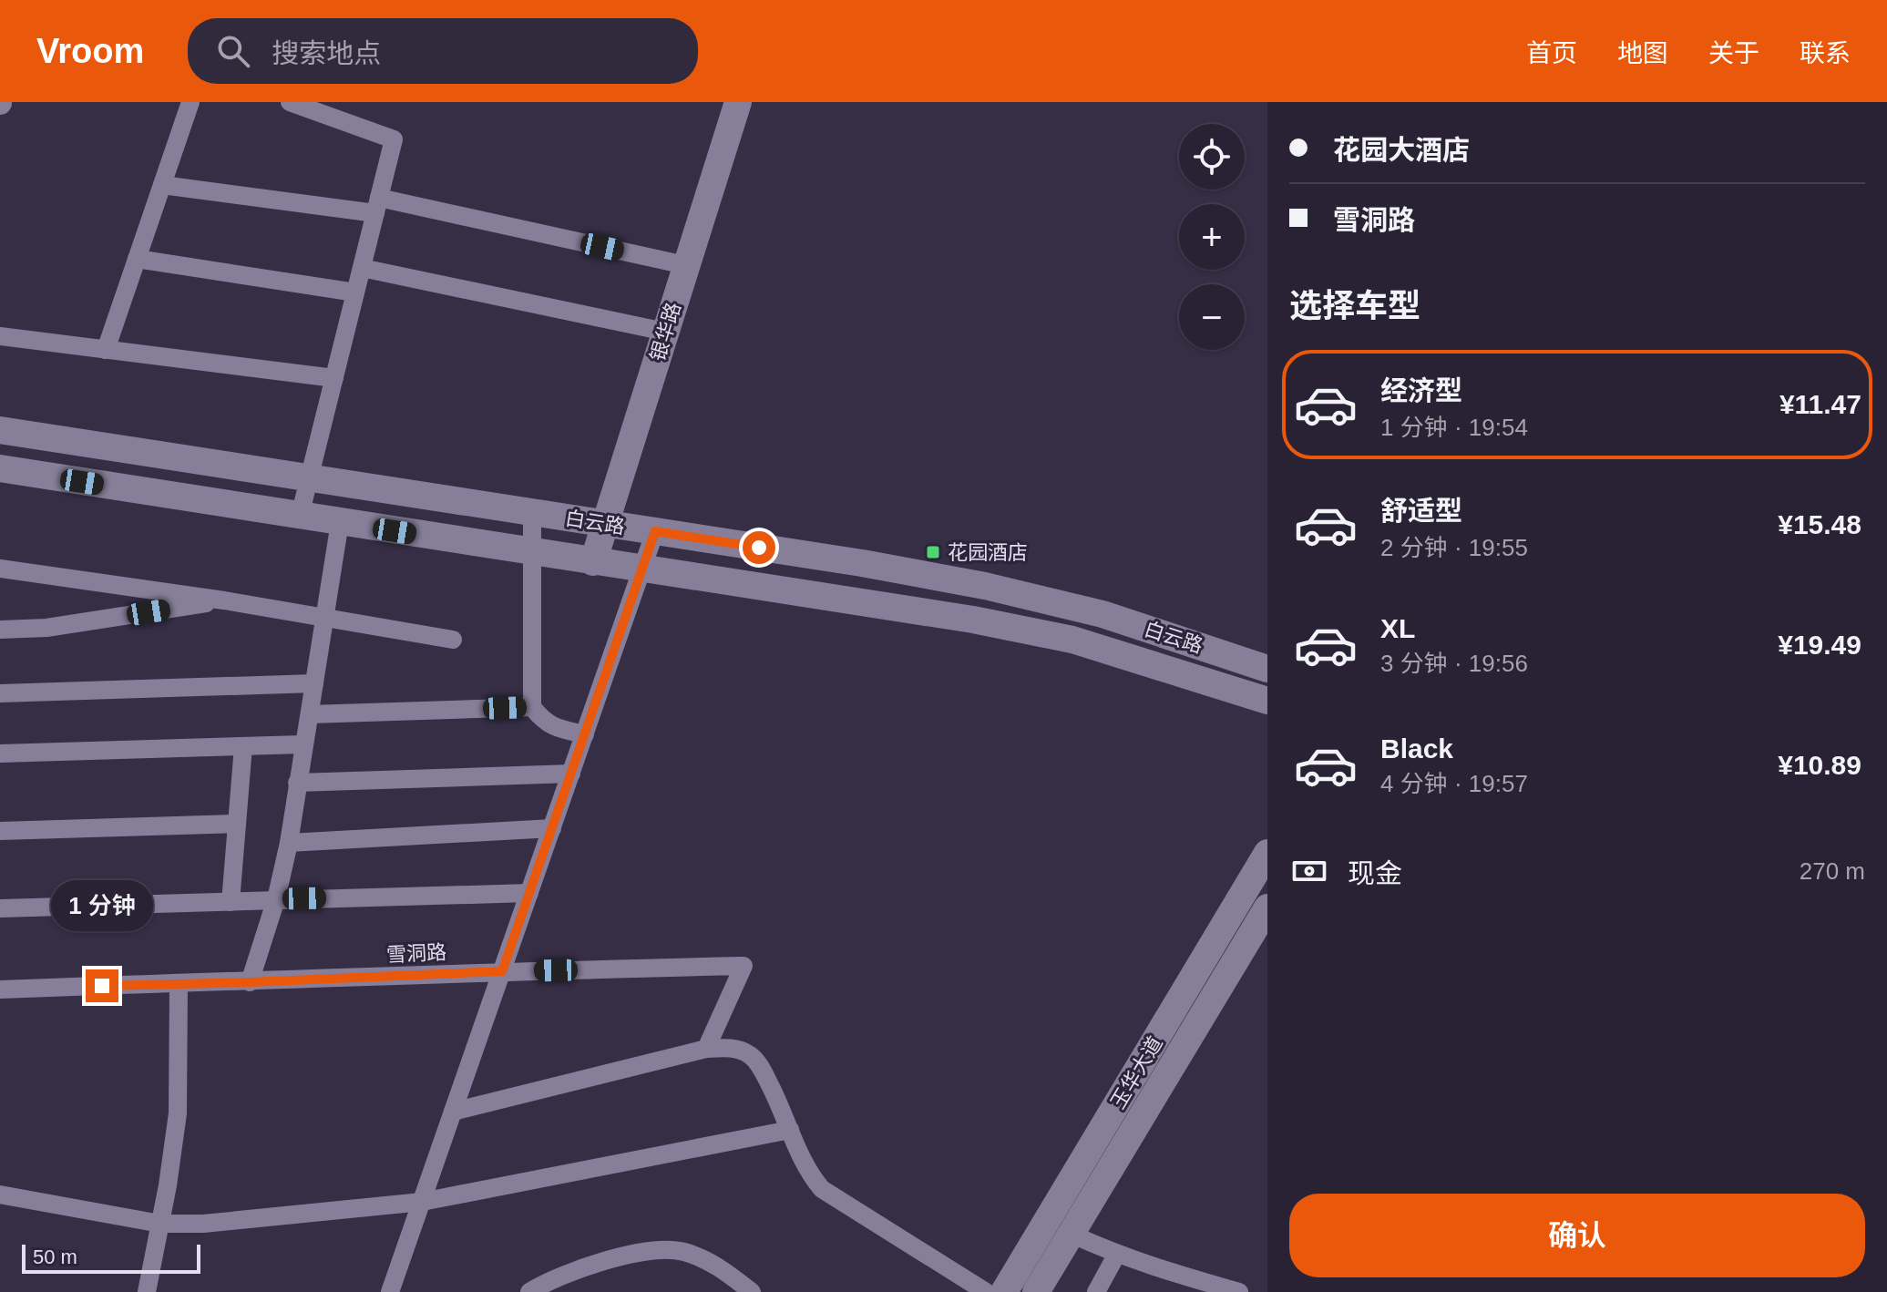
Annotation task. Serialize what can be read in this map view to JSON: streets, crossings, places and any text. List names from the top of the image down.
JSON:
{
  "streets": {
    "main road": ["银华路", "白云路", "玉华大道"],
    "street": ["雪洞路"]
  },
  "crossings": [
    ["银华路", "白云路"]
  ],
  "places": {
    "transit": ["花园酒店"]
  },
  "scale_bar": "50 m",
  "page": {
    "header": "Vroom",
    "search": "搜索地点",
    "nav": [
      "首页",
      "地图",
      "关于",
      "联系"
    ],
    "banner": ["花园大酒店", "雪洞路"],
    "map_buttons": ["+", "−"],
    "heading": "选择车型",
    "list": [
      {
        "name": "经济型",
        "note": "1 分钟 · 19:54",
        "value": "¥11.47"
      },
      {
        "name": "舒适型",
        "note": "2 分钟 · 19:55",
        "value": "¥15.48"
      },
      {
        "name": "XL",
        "note": "3 分钟 · 19:56",
        "value": "¥19.49"
      },
      {
        "name": "Black",
        "note": "4 分钟 · 19:57",
        "value": "¥10.89"
      }
    ],
    "pay": ["现金", "270 m"],
    "bubble": "1 分钟",
    "buttons": "确认",
    "scale": "50 m"
  }
}
